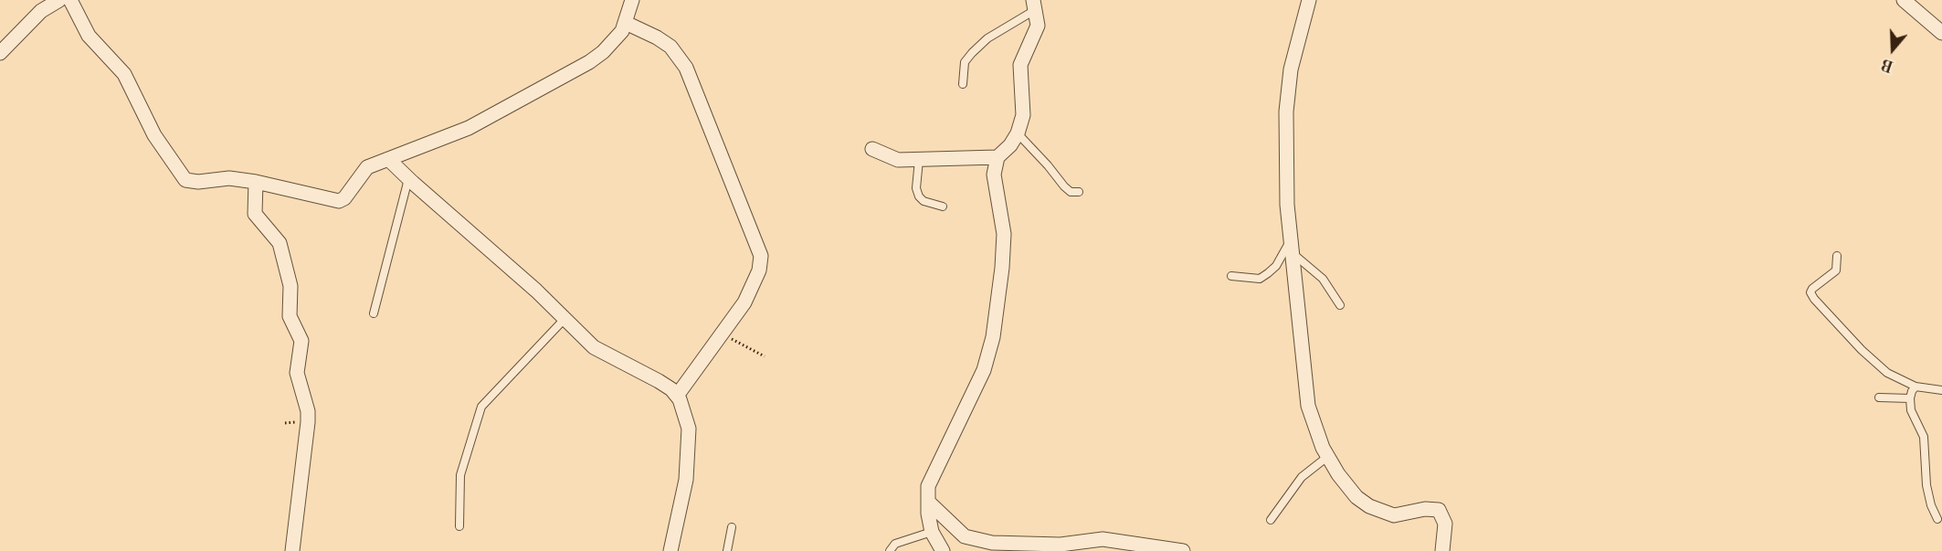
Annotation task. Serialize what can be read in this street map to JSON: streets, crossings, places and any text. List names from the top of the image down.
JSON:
{
  "north": "bottom"
}
